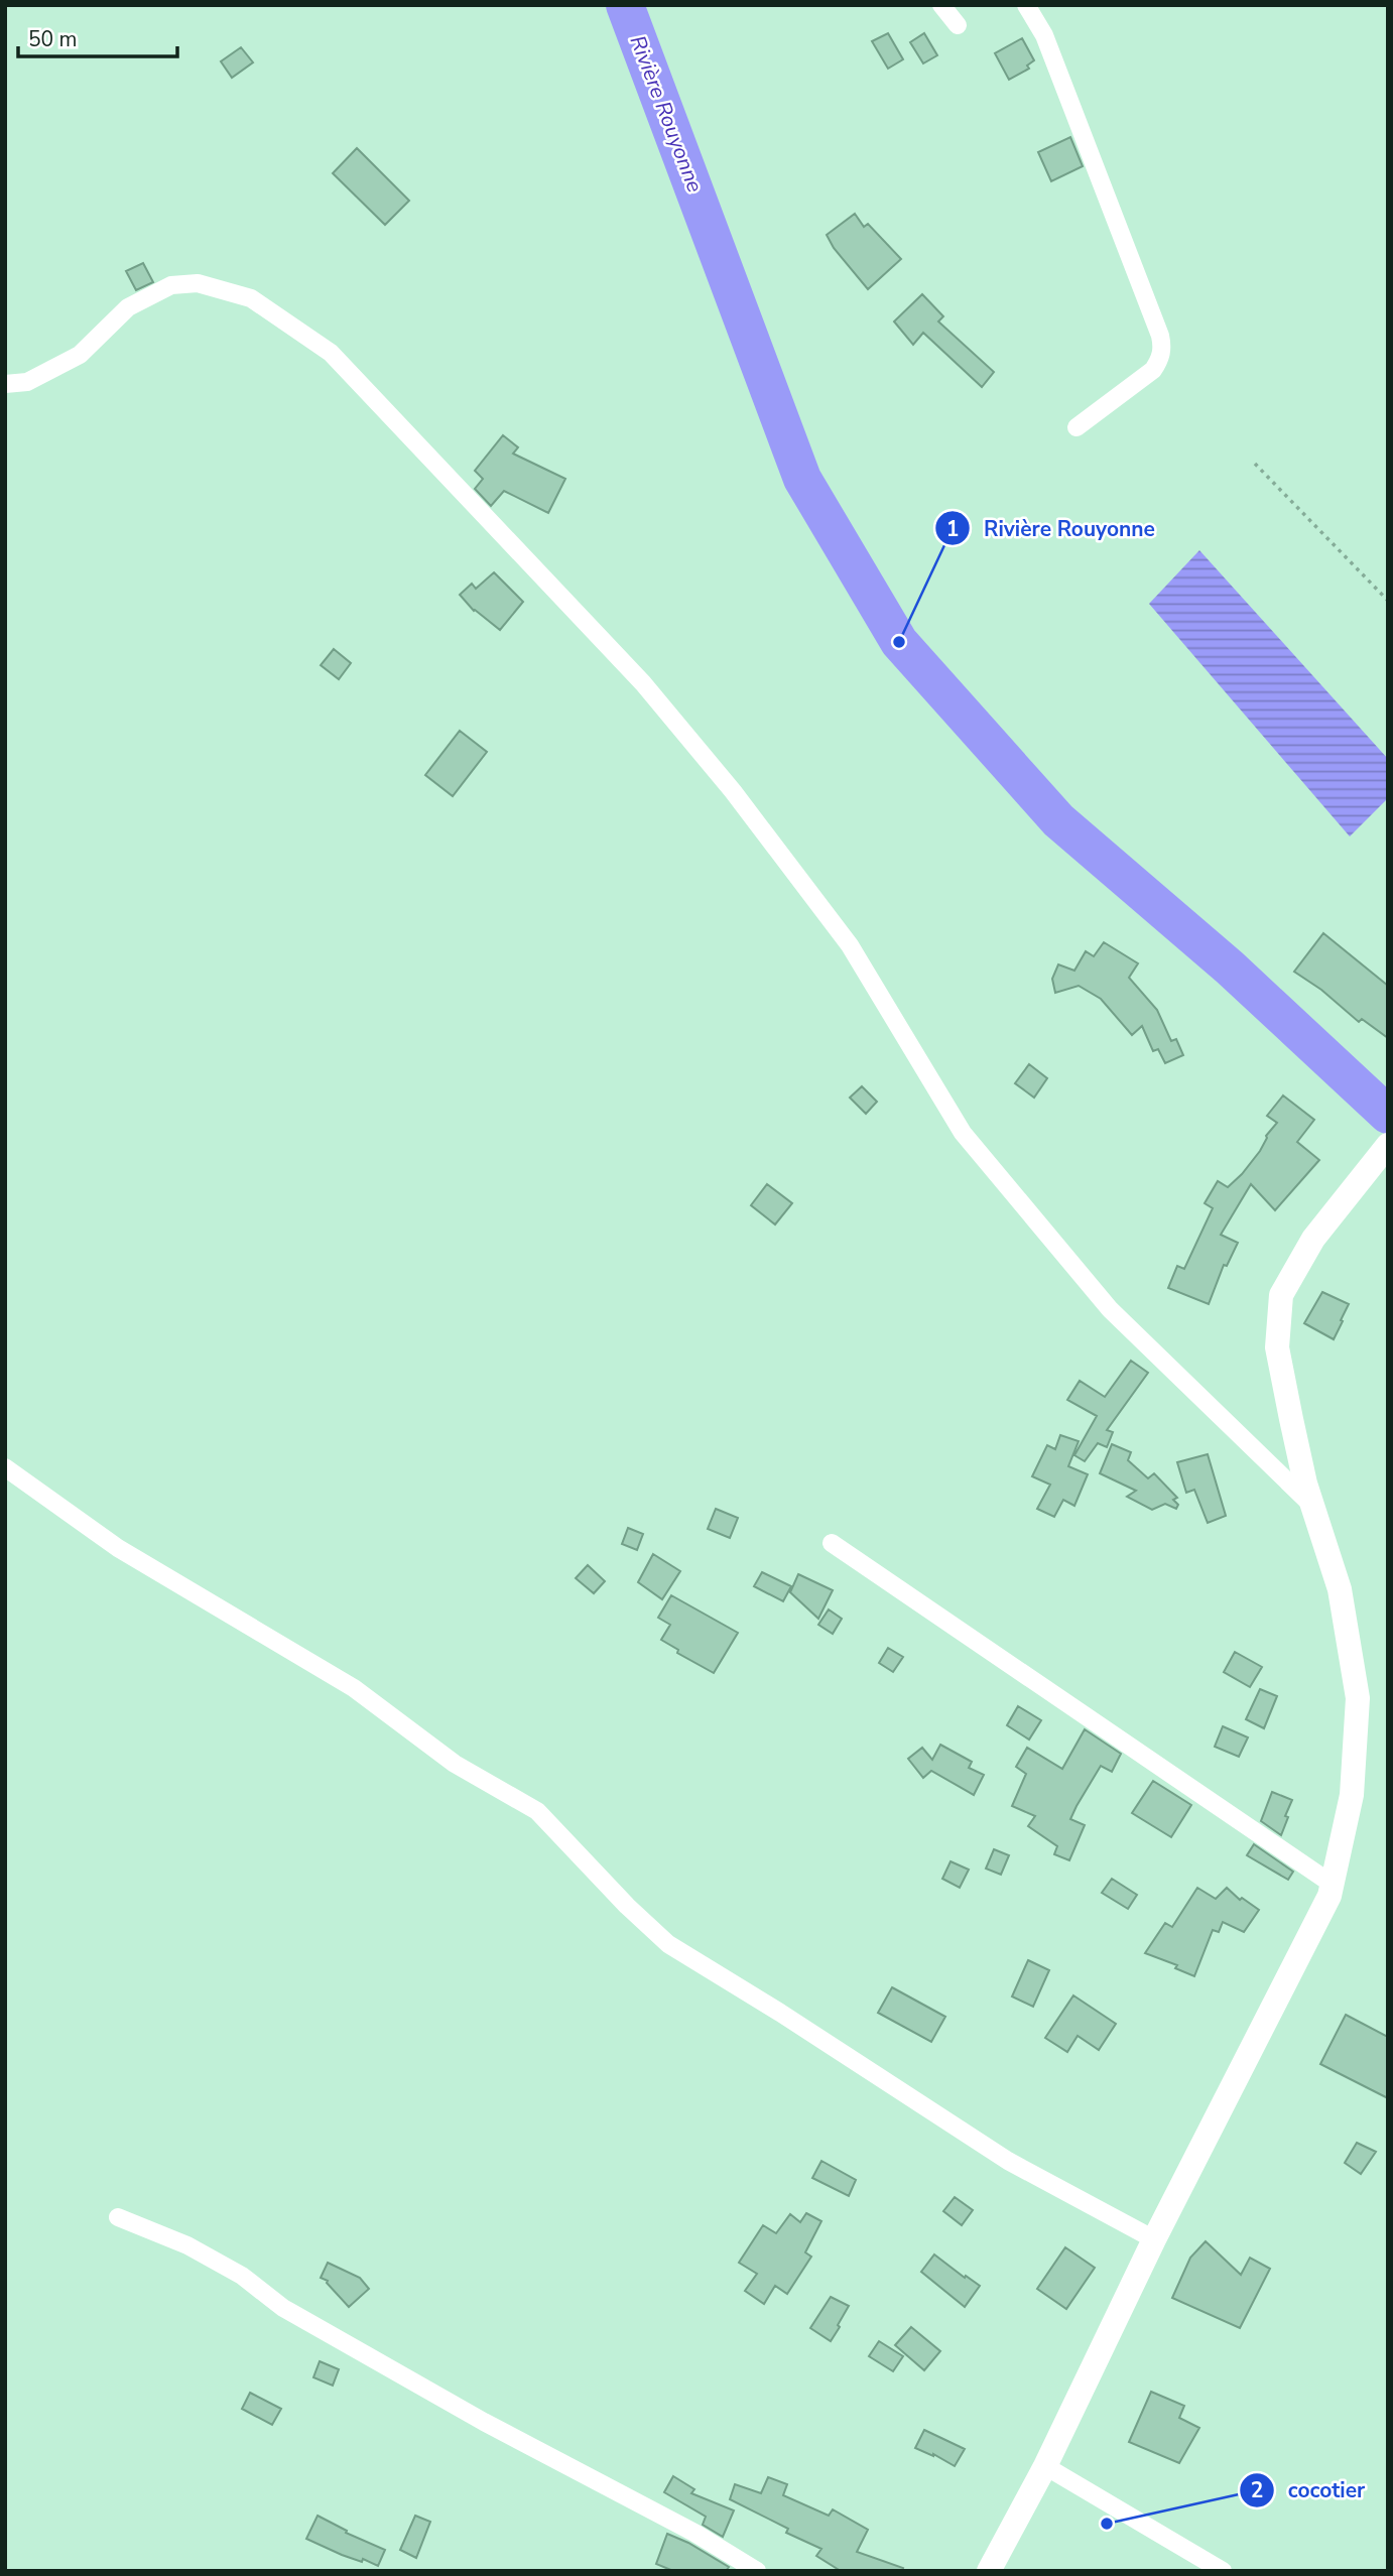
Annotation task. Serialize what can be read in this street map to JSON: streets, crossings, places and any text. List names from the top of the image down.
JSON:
{
  "water": ["Rivière Rouyonne"],
  "places": ["Rivière Rouyonne", "cocotier"],
  "scale_bar": "50 m"
}
